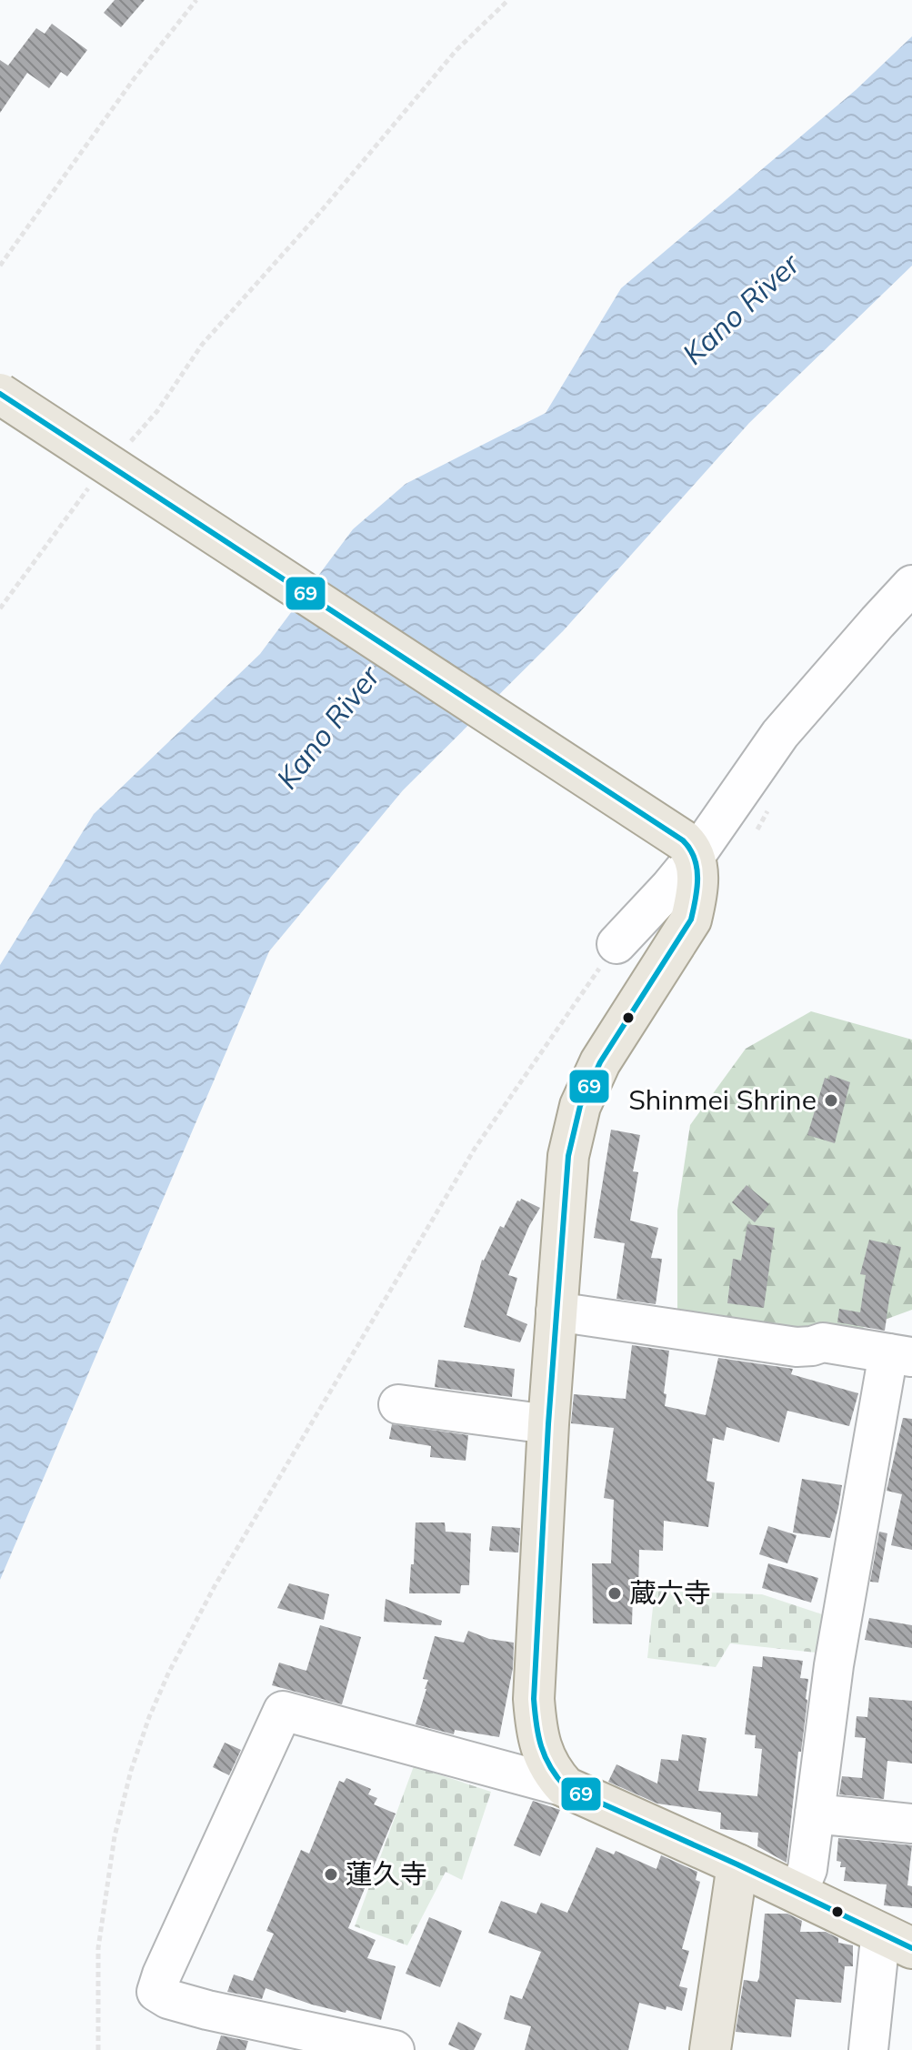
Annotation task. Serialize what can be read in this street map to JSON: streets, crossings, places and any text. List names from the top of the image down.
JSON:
{
  "water": ["Kano River"],
  "places": ["Shinmei Shrine", "蔵六寺", "蓮久寺"],
  "lines": ["transit line 69"]
}
